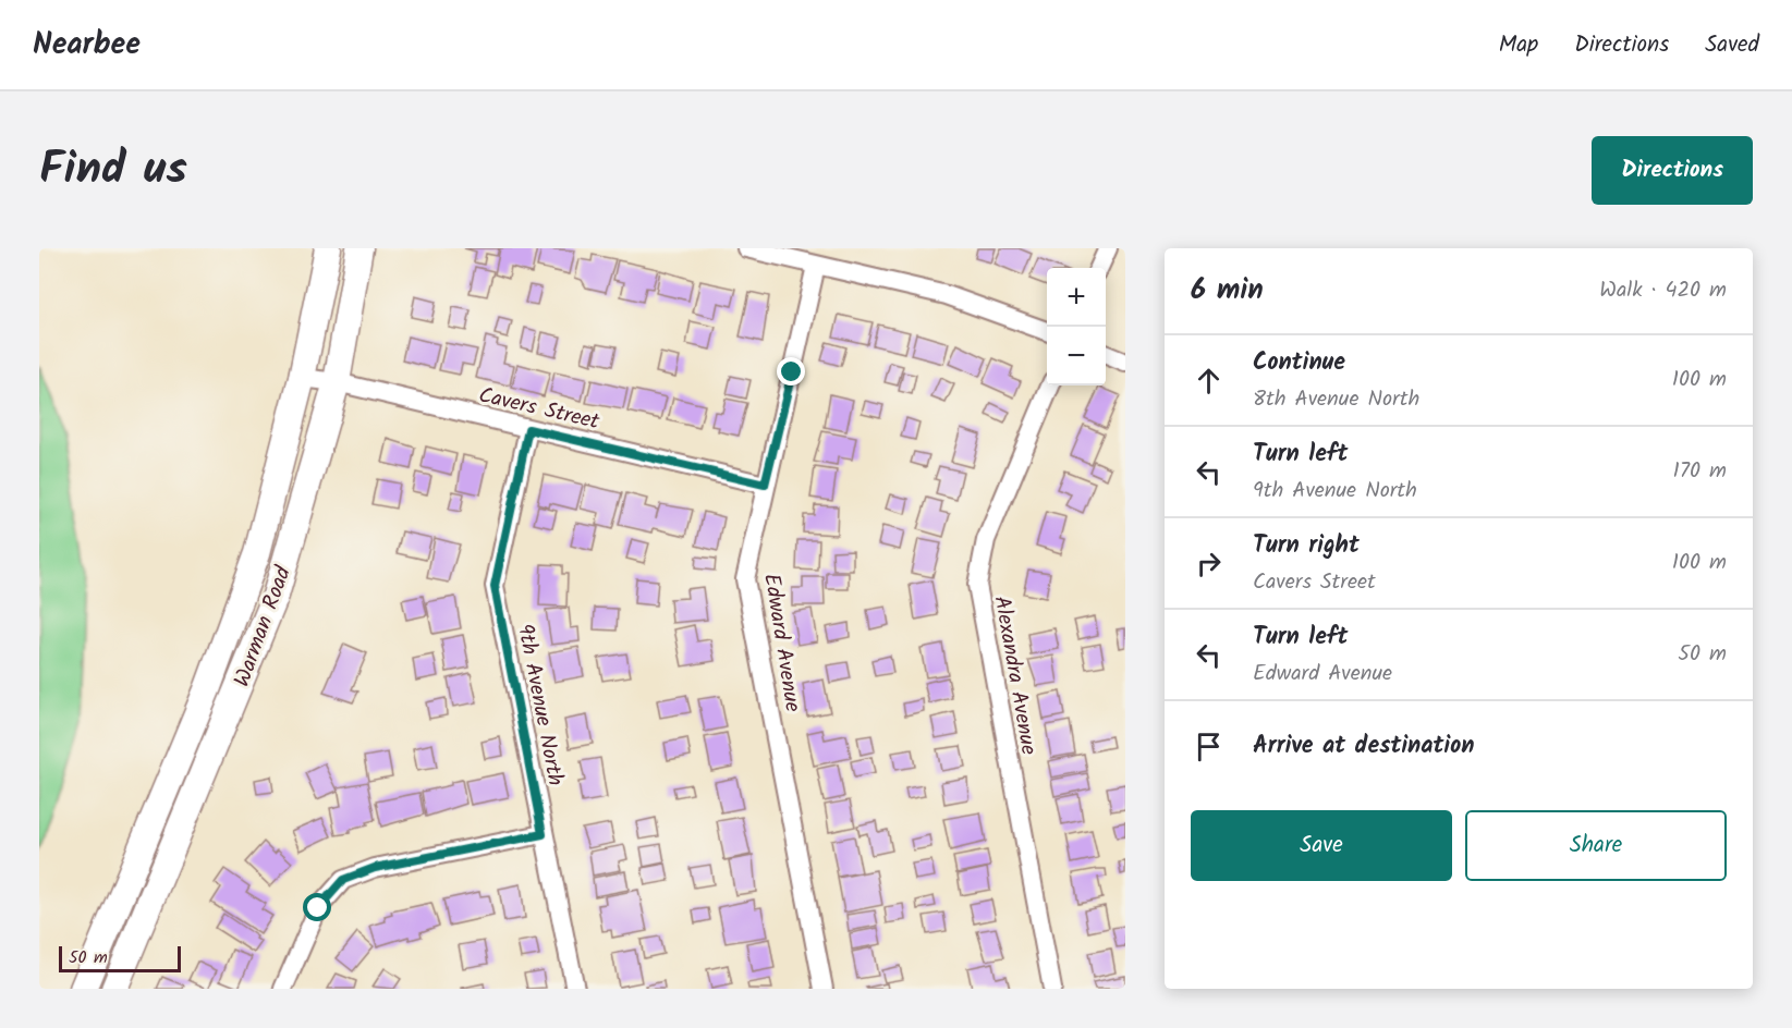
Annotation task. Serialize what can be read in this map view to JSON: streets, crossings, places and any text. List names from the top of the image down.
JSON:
{
  "streets": {
    "main road": ["Warman Road"],
    "street": [
      "Cavers Street",
      "Edward Avenue",
      "Alexandra Avenue",
      "9th Avenue North"
    ]
  },
  "crossings": [
    ["Cavers Street", "Warman Road"],
    ["Cavers Street", "Edward Avenue"],
    ["Cavers Street", "9th Avenue North"]
  ],
  "scale_bar": "50 m",
  "page": {
    "header": "Nearbee",
    "nav": ["Map", "Directions", "Saved"],
    "title": "Find us",
    "buttons": [
      "Directions",
      ["Save", "Share"]
    ],
    "heading": ["6 min", "Walk · 420 m"],
    "map_buttons": ["+", "−"],
    "list": [
      ["Continue", "8th Avenue North", "100 m"],
      ["Turn left", "9th Avenue North", "170 m"],
      ["Turn right", "Cavers Street", "100 m"],
      ["Turn left", "Edward Avenue", "50 m"],
      "Arrive at destination"
    ],
    "scale": "50 m"
  }
}
